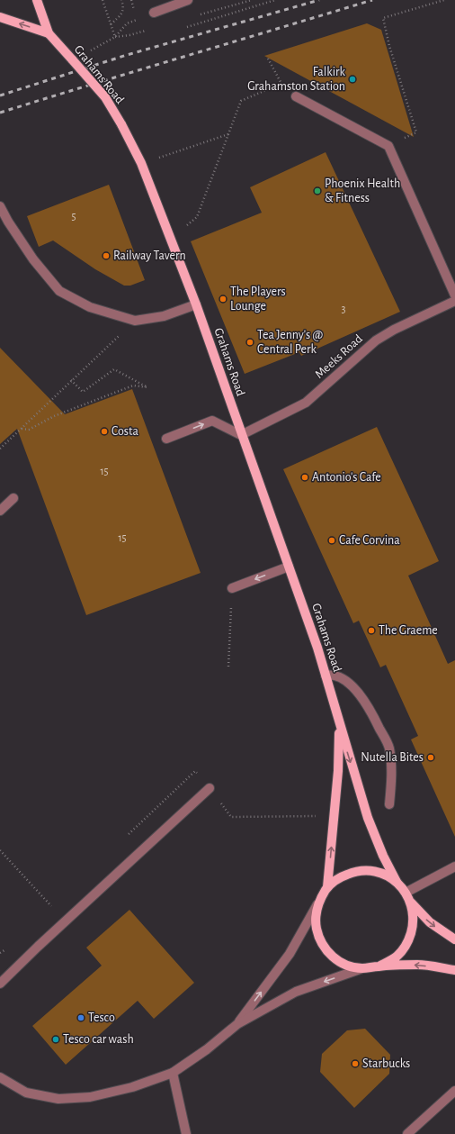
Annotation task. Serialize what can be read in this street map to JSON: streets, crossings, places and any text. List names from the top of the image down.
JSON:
{
  "streets": {
    "main road": ["Grahams Road"],
    "street": ["Meeks Road"]
  },
  "crossings": [
    ["Grahams Road", "Meeks Road"]
  ],
  "places": [
    "Falkirk Grahamston Station",
    "Phoenix Health & Fitness",
    "Railway Tavern",
    "The Players Lounge",
    "Tea Jenny's @ Central Perk",
    "Costa",
    "Antonio's Cafe",
    "Cafe Corvina",
    "The Graeme",
    "Nutella Bites",
    "Tesco",
    "Tesco car wash",
    "Starbucks"
  ],
  "house_numbers": [
    "5",
    "3",
    "15",
    "15"
  ]
}
